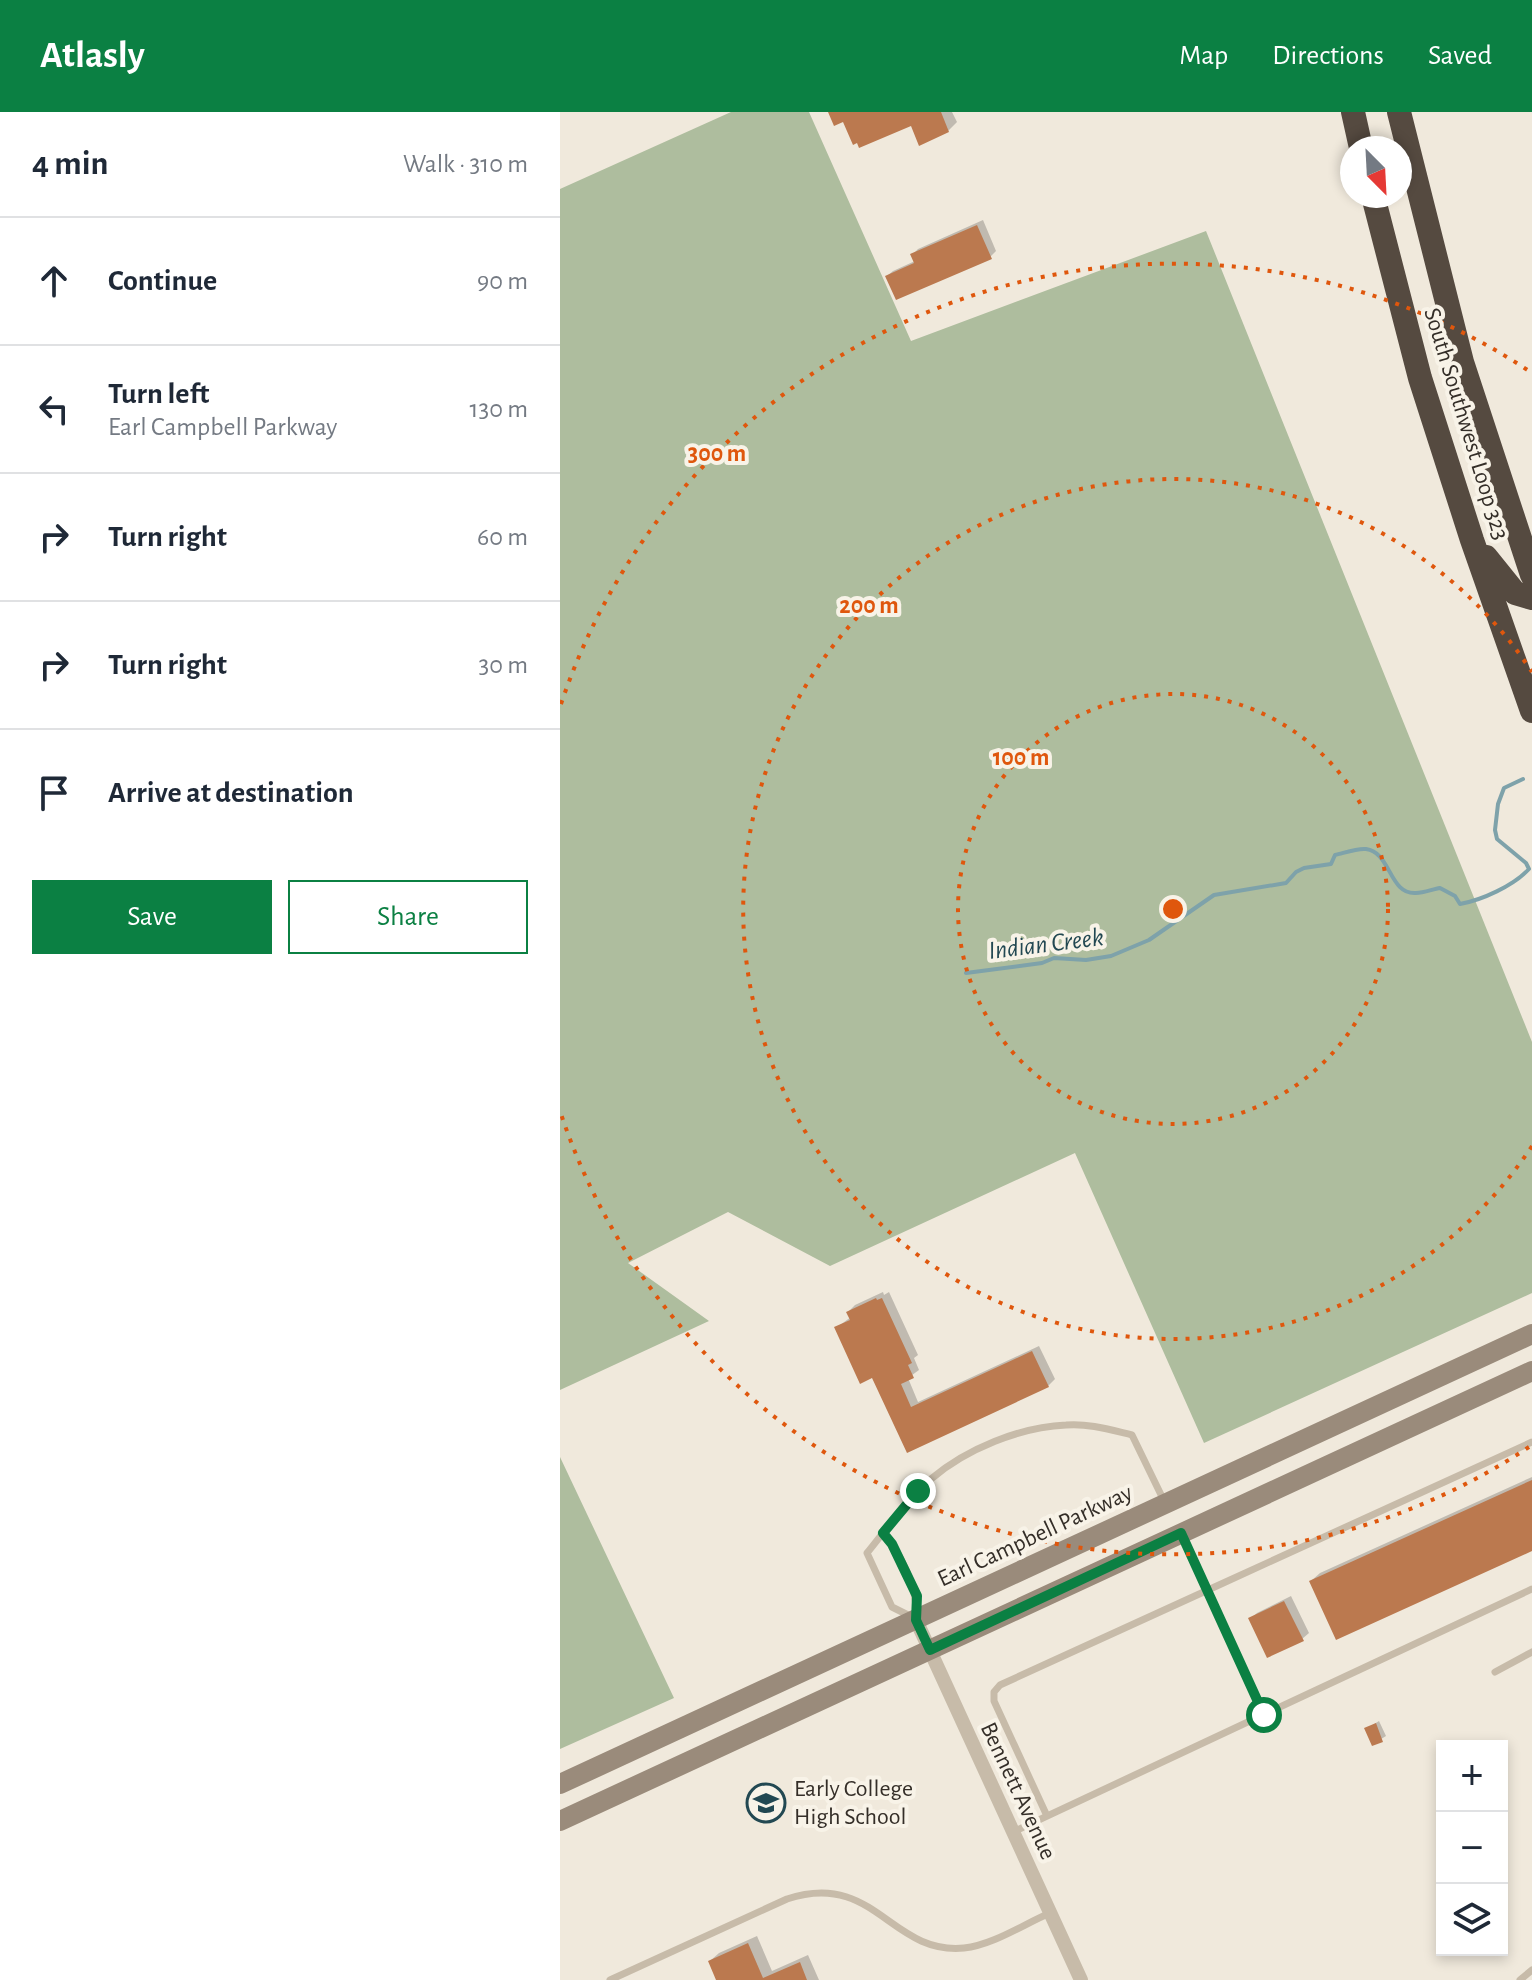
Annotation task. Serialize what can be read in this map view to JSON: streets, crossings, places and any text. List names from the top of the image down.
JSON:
{
  "streets": {
    "highway": ["South Southwest Loop 323"],
    "main road": ["Earl Campbell Parkway"],
    "street": ["Bennett Avenue"]
  },
  "crossings": [
    ["Earl Campbell Parkway", "Bennett Avenue"]
  ],
  "water": ["Indian Creek"],
  "places": {
    "school or university": ["Early College High School"]
  },
  "north": "bottom right",
  "page": {
    "header": "Atlasly",
    "nav": ["Map", "Directions", "Saved"],
    "heading": ["4 min", "Walk · 310 m"],
    "list": [
      ["Continue", "90 m"],
      ["Turn left", "Earl Campbell Parkway", "130 m"],
      ["Turn right", "60 m"],
      ["Turn right", "30 m"],
      "Arrive at destination"
    ],
    "buttons": ["Save", "Share"],
    "map_buttons": ["+", "−"]
  },
  "rings": ["300 m", "200 m", "100 m"]
}
